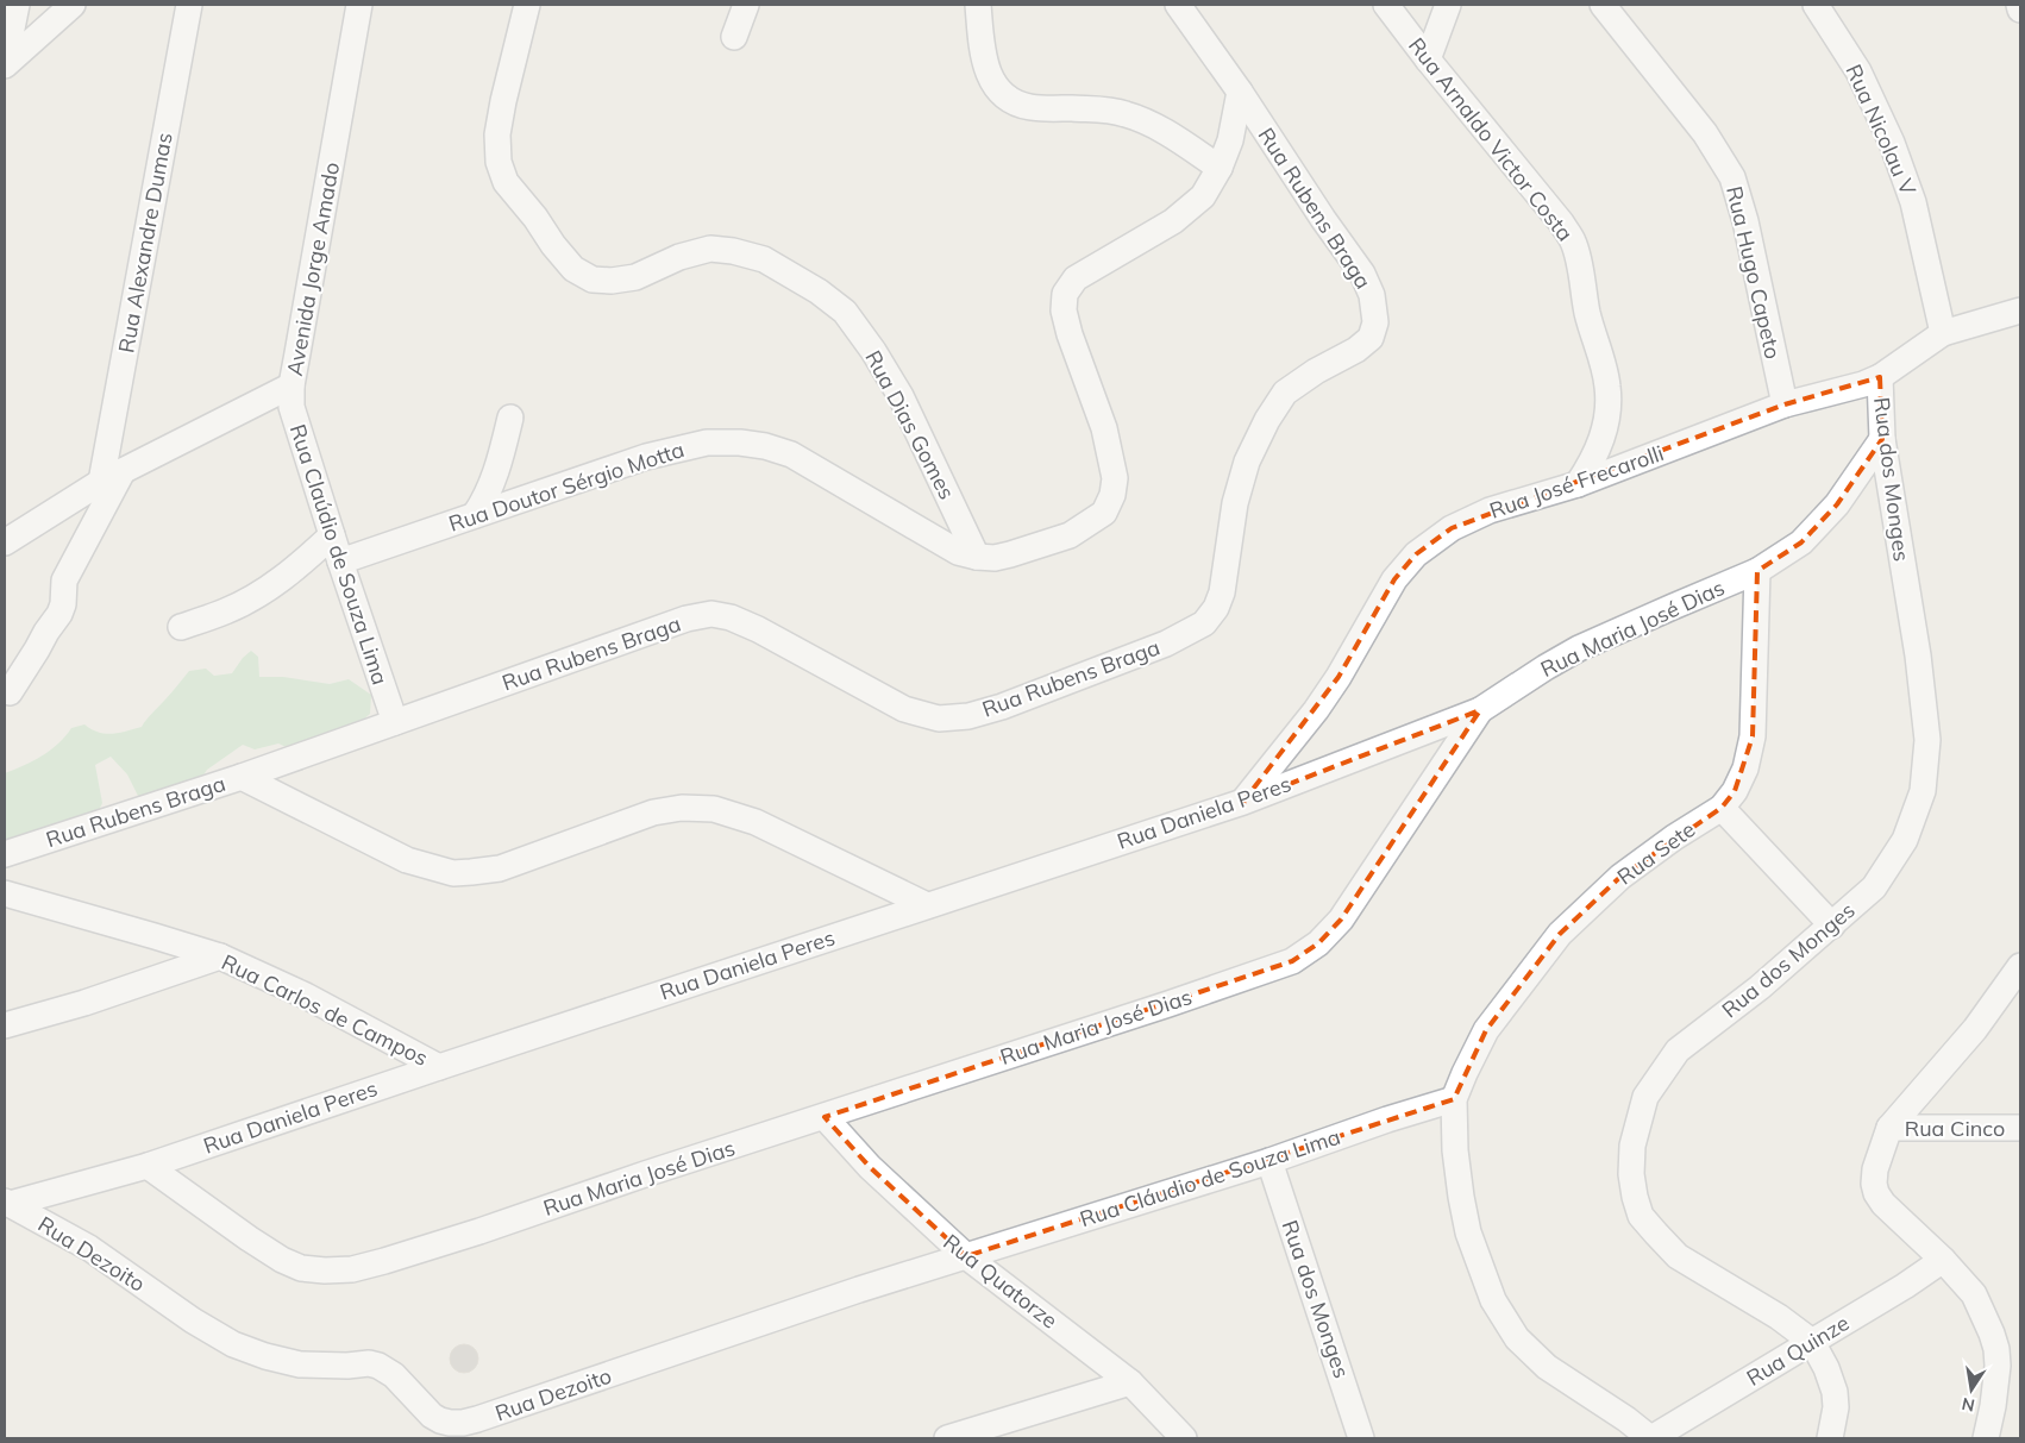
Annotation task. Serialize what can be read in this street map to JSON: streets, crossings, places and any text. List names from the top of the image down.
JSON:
{
  "streets": {
    "street": [
      "Rua Nicolau V",
      "Rua Arnaldo Victor Costa",
      "Rua Rubens Braga",
      "Rua Alexandre Dumas",
      "Avenida Jorge Amado",
      "Rua Hugo Capeto",
      "Rua Dias Gomes",
      "Rua dos Monges",
      "Rua José Frecarolli",
      "Rua Doutor Sérgio Motta",
      "Rua Claúdio de Souza Lima",
      "Rua Maria José Dias",
      "Rua Daniela Peres",
      "Rua Sete",
      "Rua Carlos de Campos",
      "Rua Cinco",
      "Rua Cláudio de Souza Lima",
      "Rua Dezoito",
      "Rua Quatorze",
      "Rua Quinze"
    ]
  },
  "crossings": [
    ["Rua Nicolau V", "Rua José Frecarolli"],
    ["Rua Arnaldo Victor Costa", "Rua José Frecarolli"],
    ["Rua Rubens Braga", "Rua Doutor Sérgio Motta"],
    ["Rua Rubens Braga", "Rua Claúdio de Souza Lima"],
    ["Rua Alexandre Dumas", "Avenida Jorge Amado"],
    ["Avenida Jorge Amado", "Rua Claúdio de Souza Lima"],
    ["Rua Hugo Capeto", "Rua José Frecarolli"],
    ["Rua Dias Gomes", "Rua Doutor Sérgio Motta"],
    ["Rua dos Monges", "Rua José Frecarolli"],
    ["Rua dos Monges", "Rua Maria José Dias"],
    ["Rua dos Monges", "Rua Cláudio de Souza Lima"],
    ["Rua dos Monges", "Rua Quinze"],
    ["Rua José Frecarolli", "Rua Daniela Peres"],
    ["Rua Doutor Sérgio Motta", "Rua Claúdio de Souza Lima"],
    ["Rua Maria José Dias", "Rua Daniela Peres"],
    ["Rua Maria José Dias", "Rua Sete"],
    ["Rua Maria José Dias", "Rua Quatorze"],
    ["Rua Daniela Peres", "Rua Carlos de Campos"],
    ["Rua Daniela Peres", "Rua Dezoito"],
    ["Rua Sete", "Rua Cláudio de Souza Lima"],
    ["Rua Cláudio de Souza Lima", "Rua Dezoito"],
    ["Rua Cláudio de Souza Lima", "Rua Quatorze"],
    ["Rua Dezoito", "Rua Quatorze"]
  ],
  "north": "bottom"
}
